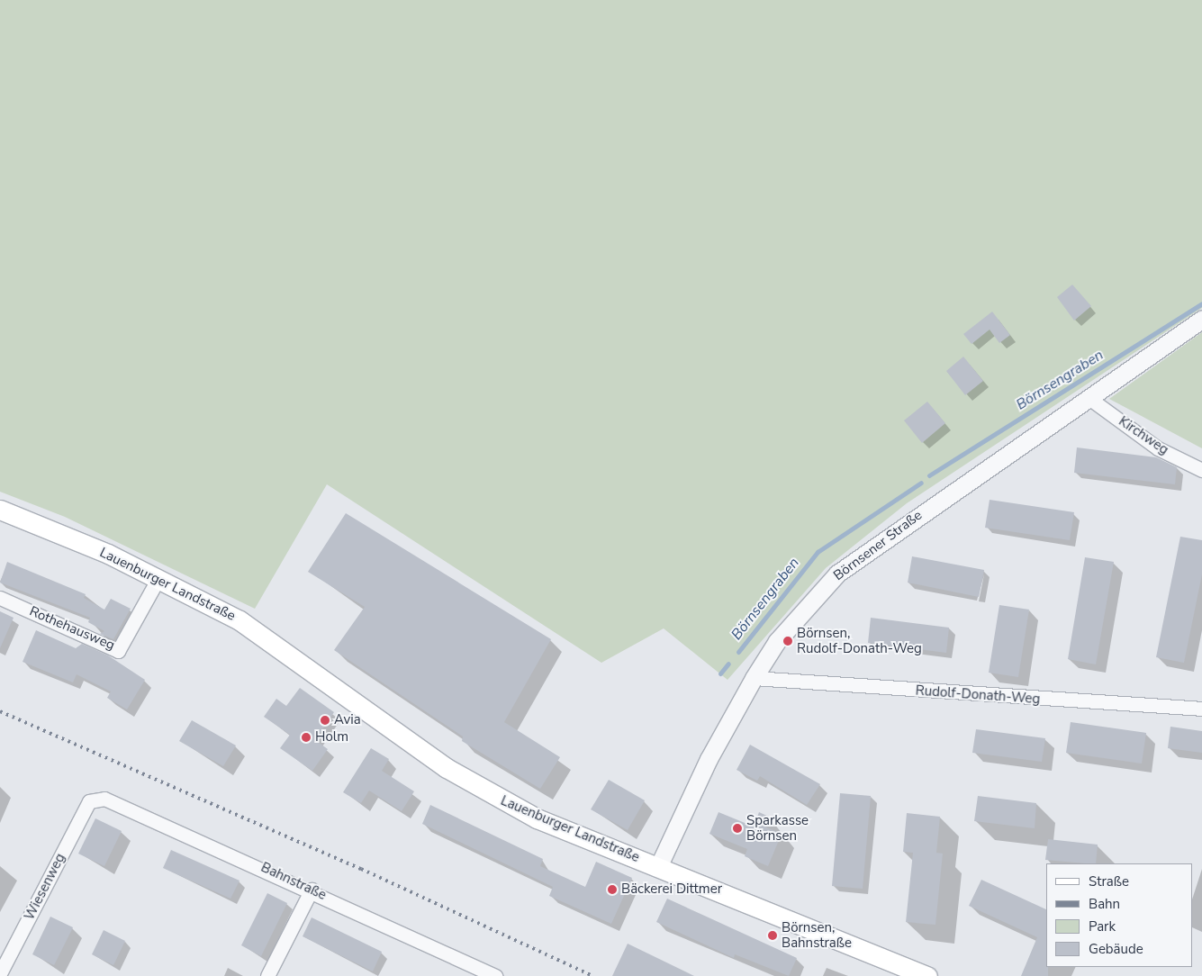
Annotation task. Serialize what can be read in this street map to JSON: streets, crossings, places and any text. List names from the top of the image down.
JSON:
{
  "streets": {
    "main road": ["Lauenburger Landstraße"],
    "street": [
      "Kirchweg",
      "Börnsener Straße",
      "Rothehausweg",
      "Rudolf-Donath-Weg",
      "Bahnstraße",
      "Wiesenweg"
    ]
  },
  "crossings": [
    ["Kirchweg", "Börnsener Straße"],
    ["Börnsener Straße", "Lauenburger Landstraße"],
    ["Börnsener Straße", "Rudolf-Donath-Weg"],
    ["Lauenburger Landstraße", "Rothehausweg"],
    ["Bahnstraße", "Wiesenweg"]
  ],
  "water": ["Börnsengraben"],
  "places": [
    "Börnsen, Rudolf-Donath-Weg",
    "Avia",
    "Holm",
    "Sparkasse Börnsen",
    "Bäckerei Dittmer",
    "Börnsen, Bahnstraße"
  ],
  "legend": [
    "Straße",
    "Bahn",
    "Park",
    "Gebäude"
  ]
}
